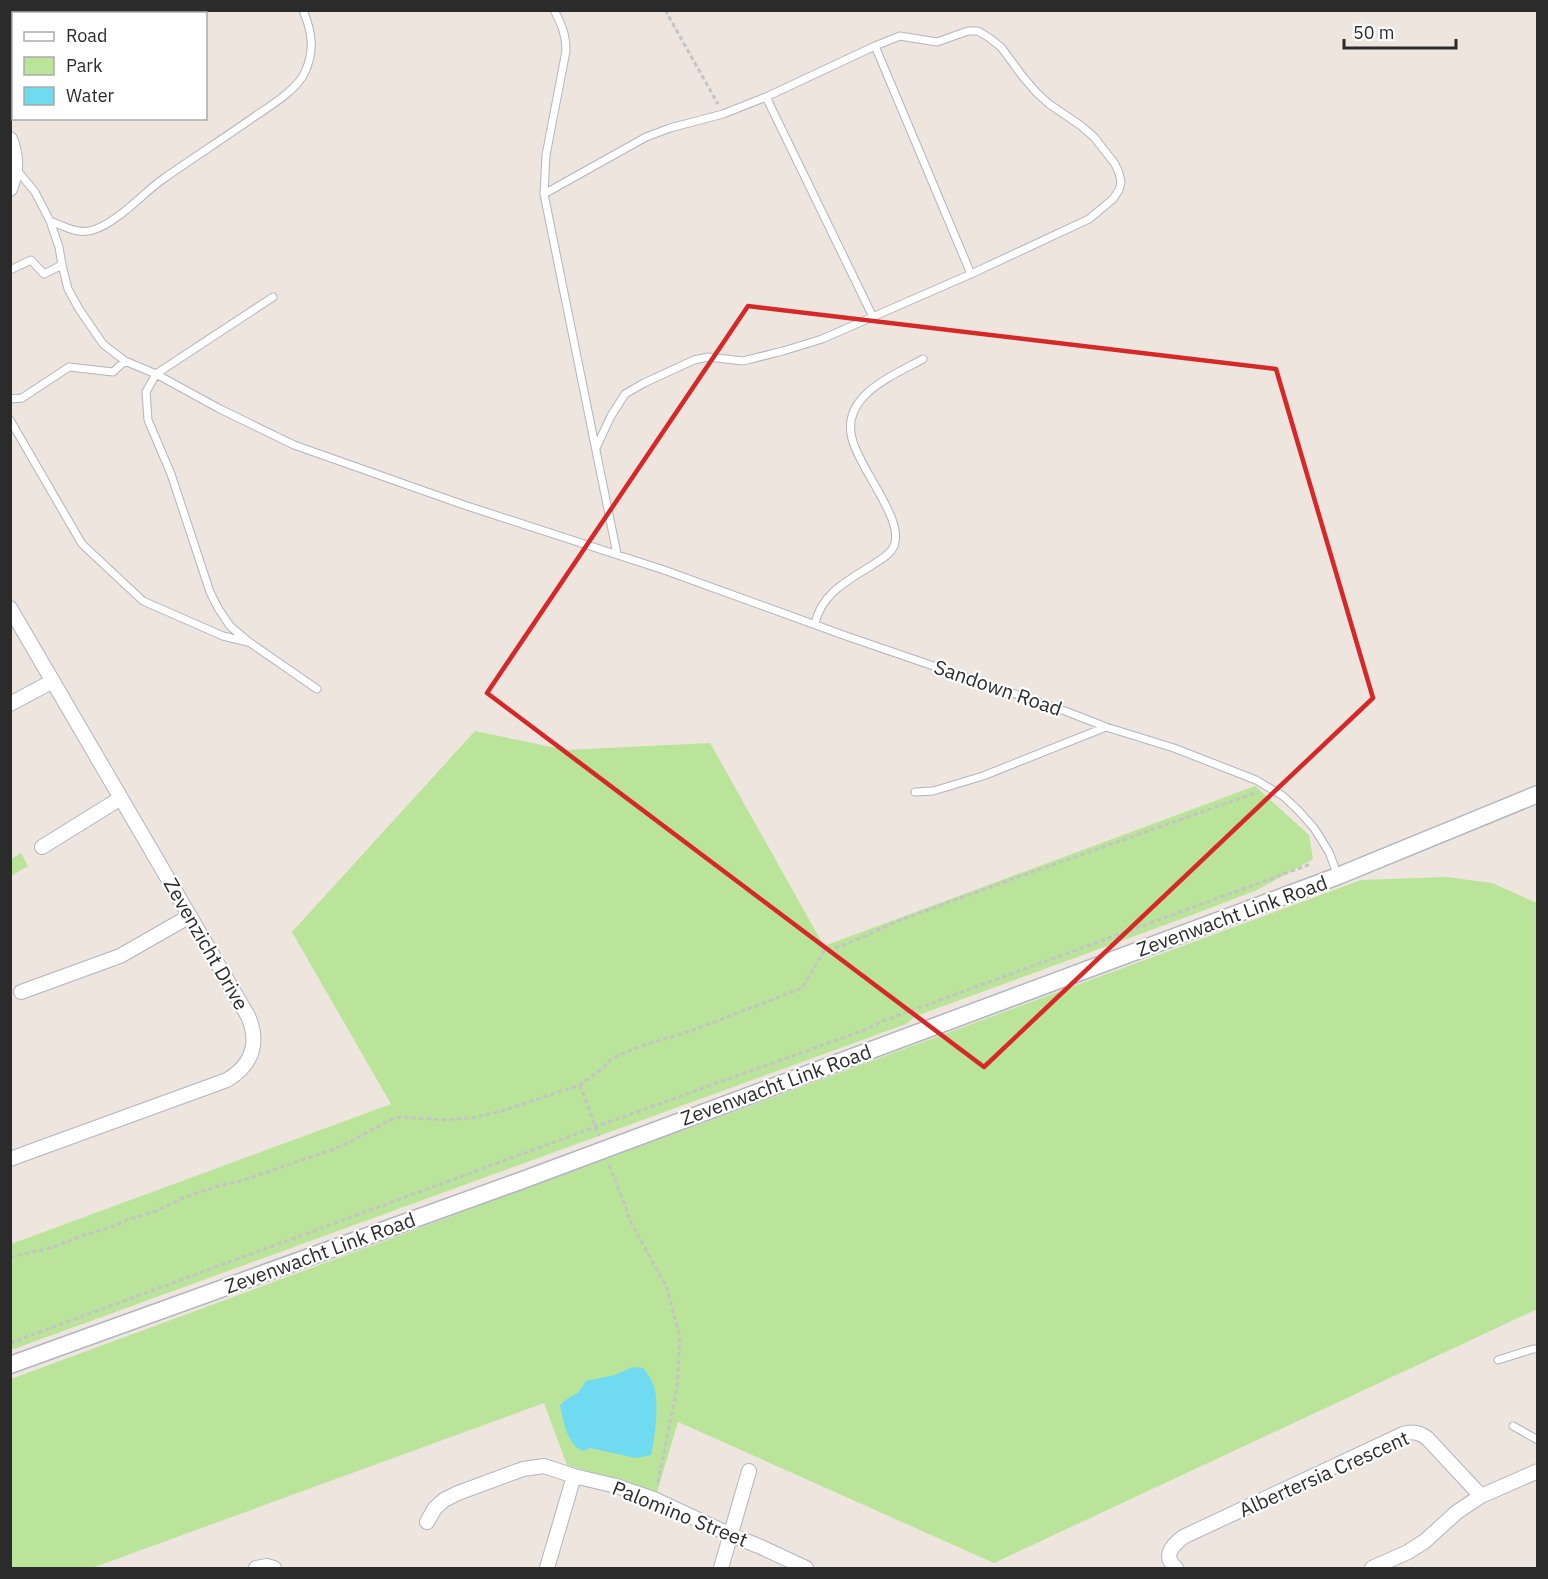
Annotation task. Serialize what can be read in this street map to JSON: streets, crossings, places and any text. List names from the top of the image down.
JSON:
{
  "streets": {
    "street": [
      "Zevenwacht Link Road",
      "Zevenzicht Drive",
      "Albertersia Crescent",
      "Palomino Street"
    ],
    "lane": ["Sandown Road"]
  },
  "crossings": [
    ["Sandown Road", "Zevenwacht Link Road"]
  ],
  "legend": ["Road", "Park", "Water"],
  "scale_bar": "50 m"
}
